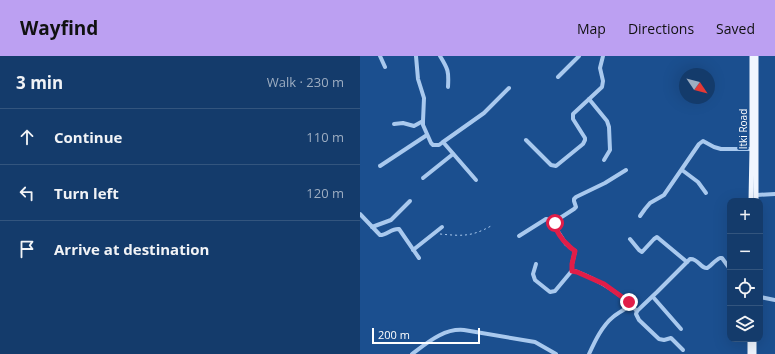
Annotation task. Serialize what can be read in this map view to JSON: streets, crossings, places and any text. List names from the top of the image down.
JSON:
{
  "streets": {
    "main road": ["Itki Road"]
  },
  "scale_bar": "200 m",
  "north": "bottom right",
  "page": {
    "header": "Wayfind",
    "nav": ["Map", "Directions", "Saved"],
    "heading": ["3 min", "Walk · 230 m"],
    "list": [
      ["Continue", "110 m"],
      ["Turn left", "120 m"],
      "Arrive at destination"
    ],
    "map_buttons": ["+", "−"],
    "scale": "200 m"
  }
}
